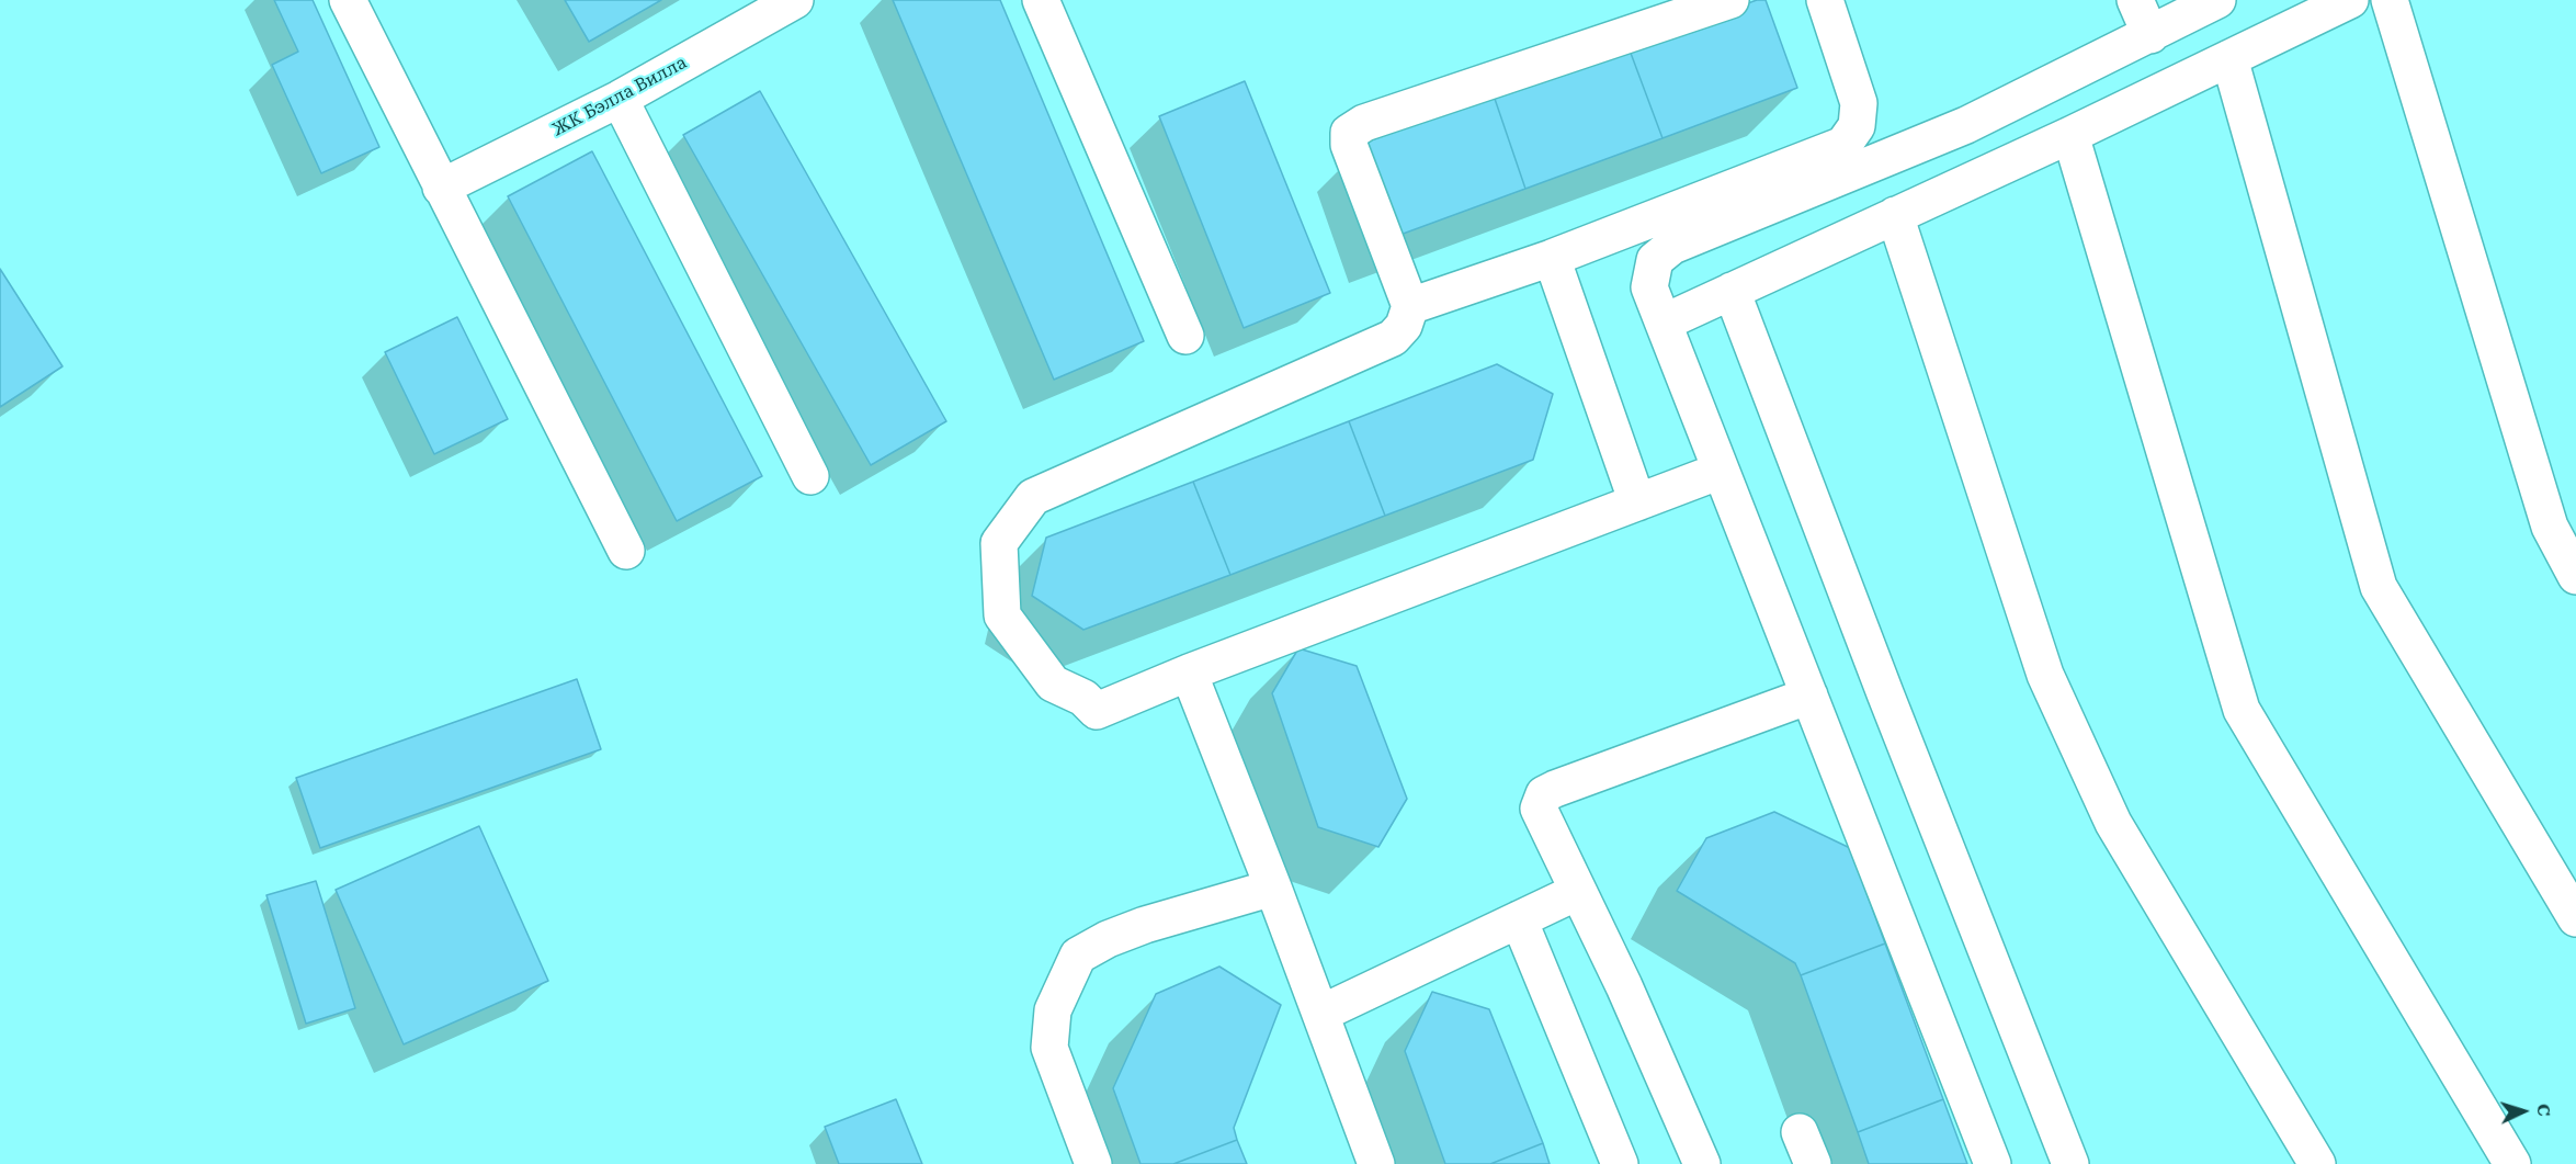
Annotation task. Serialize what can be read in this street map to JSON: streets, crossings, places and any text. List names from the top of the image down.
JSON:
{
  "streets": {
    "street": ["ЖК Бэлла Вилла"]
  },
  "north": "right"
}
